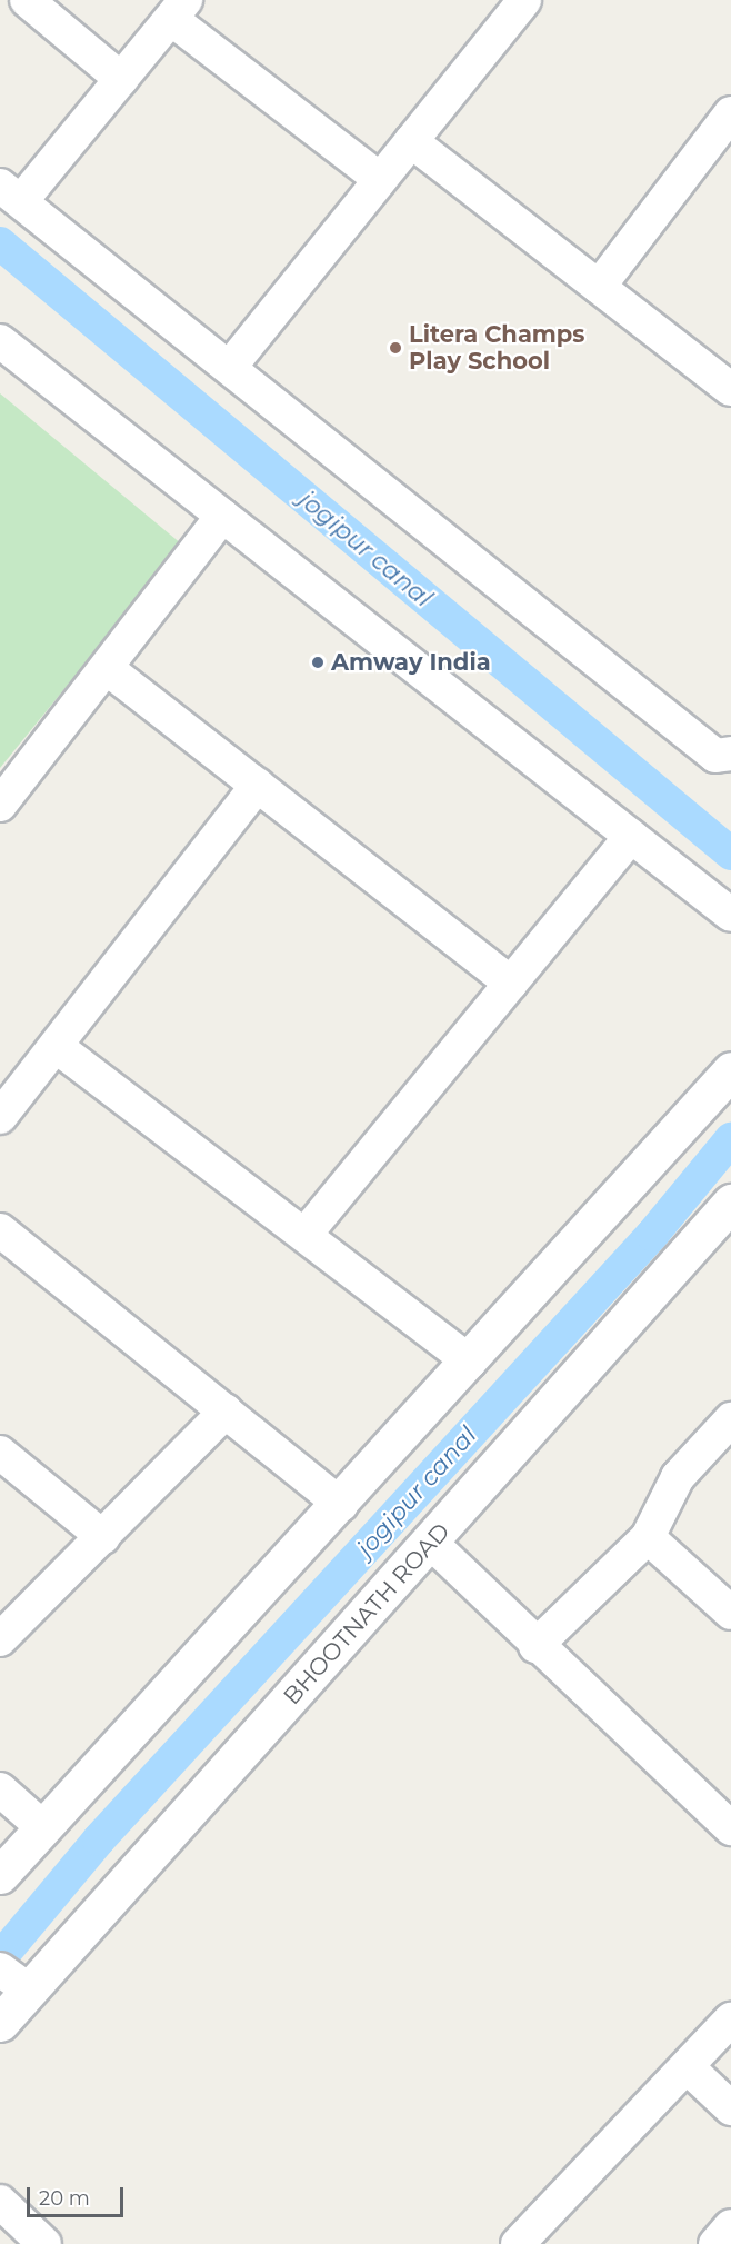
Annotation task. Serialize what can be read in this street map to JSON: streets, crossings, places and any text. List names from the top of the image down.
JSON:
{
  "streets": {
    "street": ["BHOOTNATH ROAD"]
  },
  "water": ["jogipur canal"],
  "places": ["Litera Champs Play School", "Amway India"],
  "scale_bar": "20 m"
}
